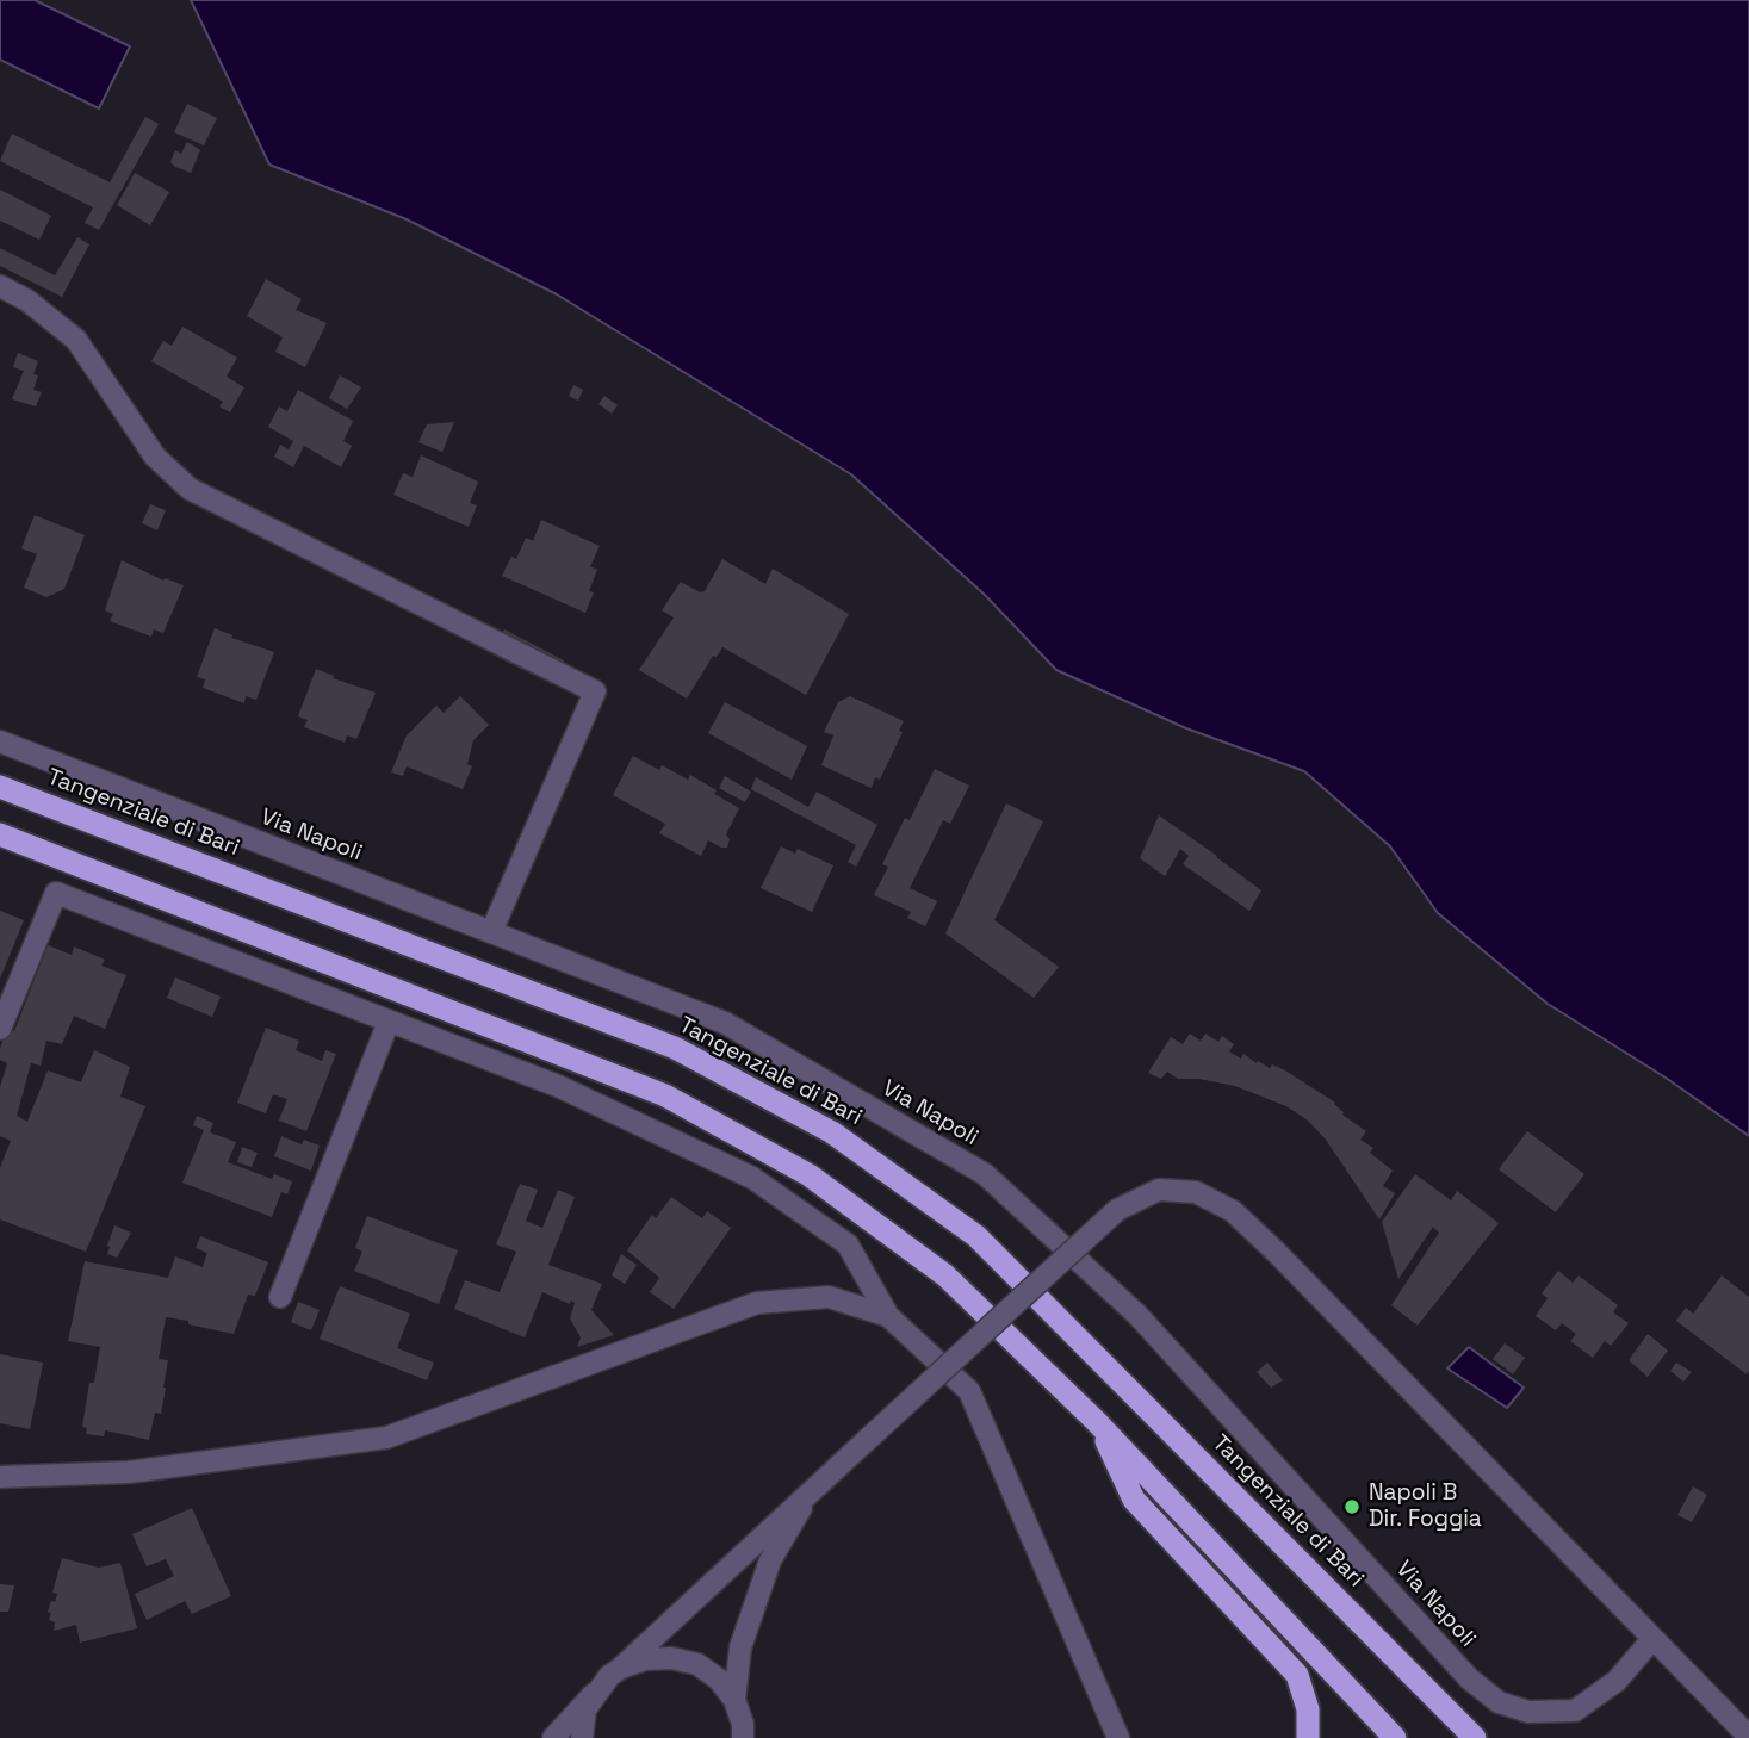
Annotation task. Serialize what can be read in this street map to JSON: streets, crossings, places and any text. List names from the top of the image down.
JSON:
{
  "streets": {
    "highway": ["Tangenziale di Bari"],
    "street": ["Via Napoli"]
  },
  "places": ["Napoli B Dir. Foggia"]
}
